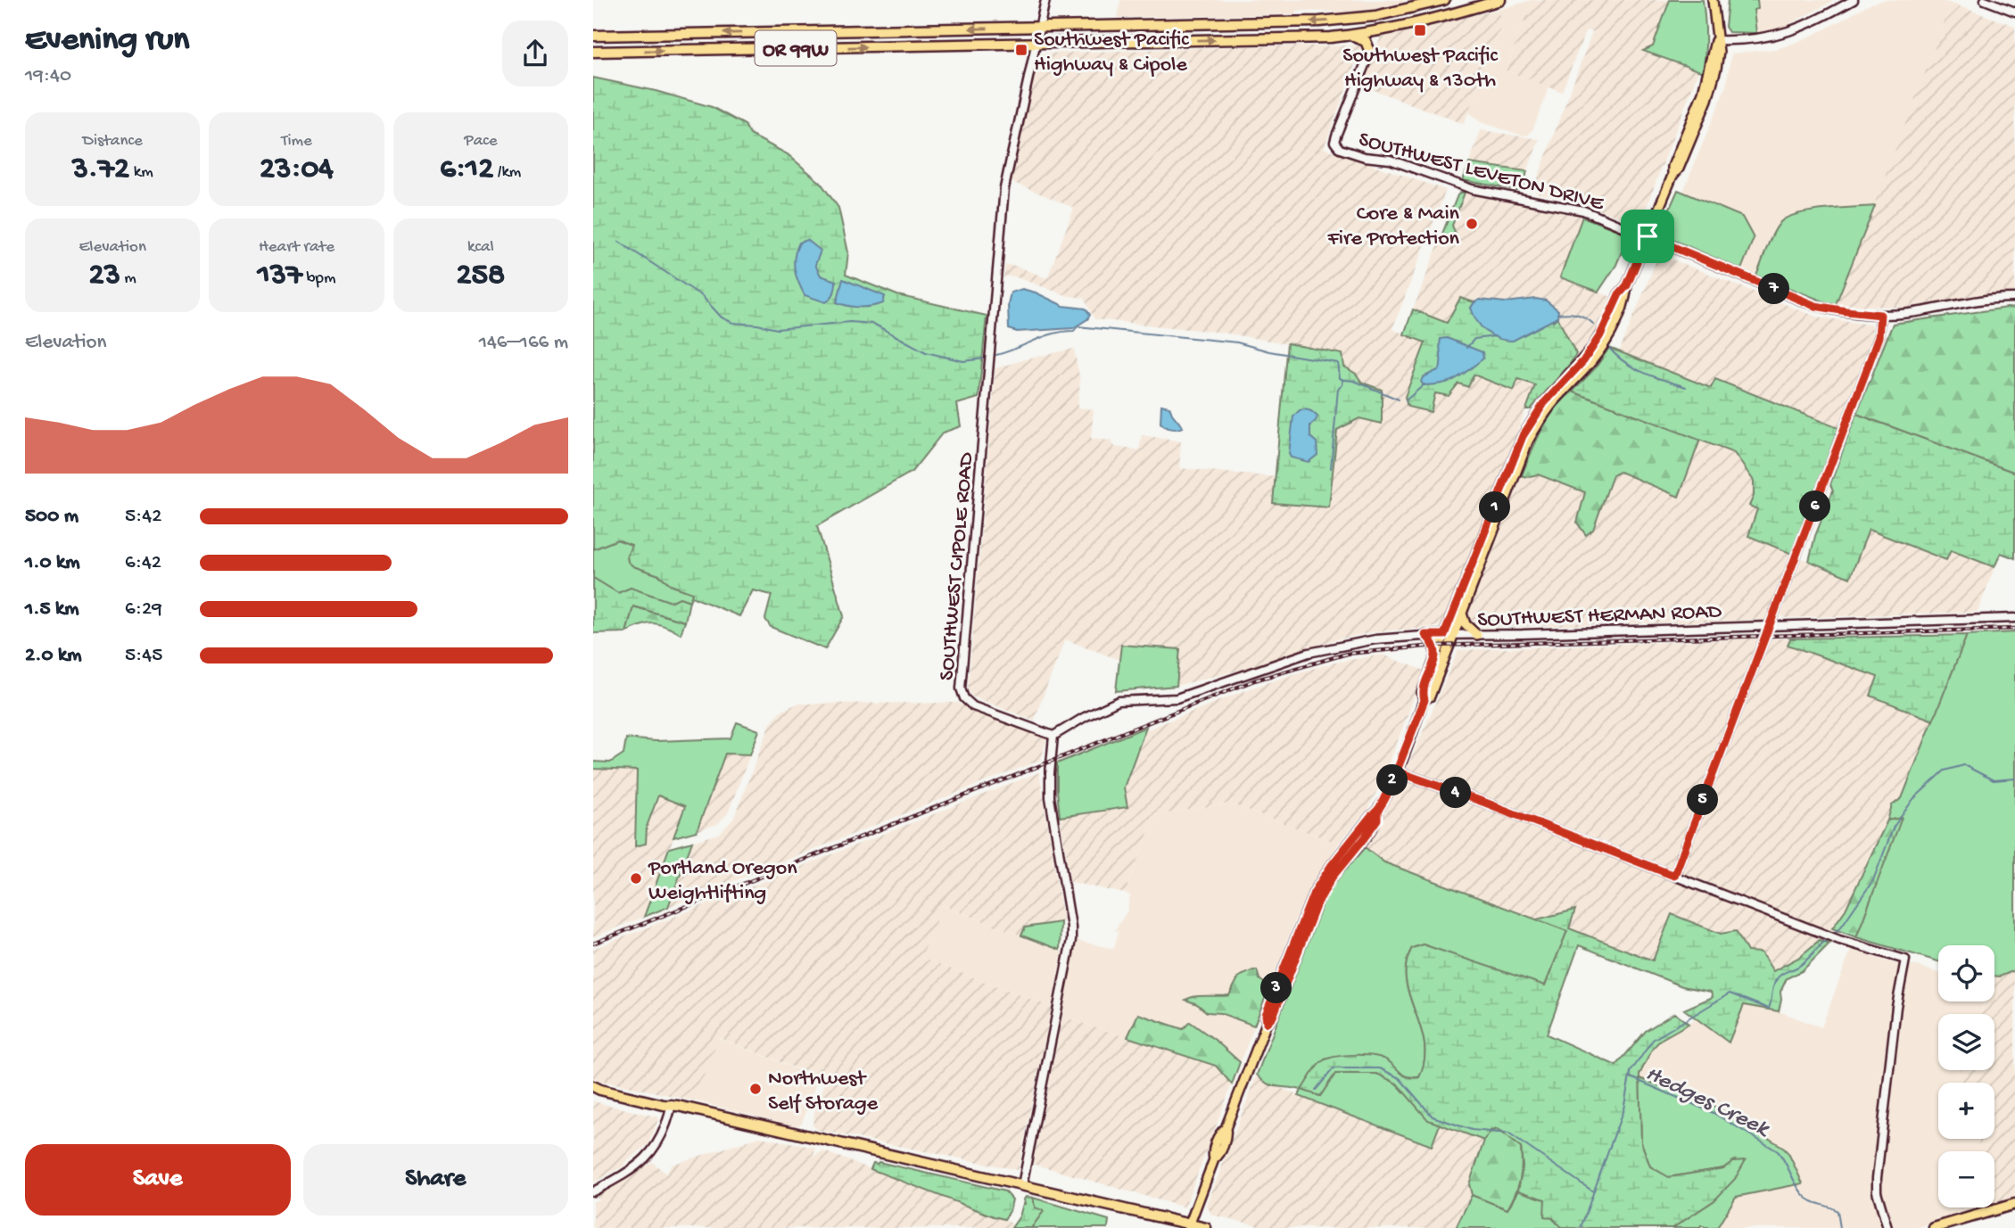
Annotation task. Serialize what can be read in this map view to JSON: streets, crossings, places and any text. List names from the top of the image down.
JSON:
{
  "streets": {
    "highway": ["OR 99W"],
    "street": ["SOUTHWEST LEVETON DRIVE", "SOUTHWEST CIPOLE ROAD", "SOUTHWEST HERMAN ROAD"]
  },
  "crossings": [
    ["OR 99W", "SOUTHWEST CIPOLE ROAD"],
    ["SOUTHWEST CIPOLE ROAD", "SOUTHWEST HERMAN ROAD"]
  ],
  "water": ["Hedges Creek"],
  "places": {
    "transit": ["Southwest Pacific Highway & 130th", "Southwest Pacific Highway & Cipole"],
    "other": ["Core & Main Fire Protection", "Portland Oregon Weightlifting", "Northwest Self Storage"]
  },
  "page": {
    "heading": ["Evening run", "19:40"],
    "stats": [
      ["Distance", "3.72 km"],
      ["Time", "23:04"],
      ["Pace", "6:12 /km"],
      ["Elevation", "23 m"],
      ["Heart rate", "137 bpm"],
      ["kcal", "258"]
    ],
    "pins": [
      "7",
      "6",
      "1",
      "2",
      "4",
      "5",
      "3"
    ],
    "chart": ["Elevation", "146–166 m"],
    "list": [
      {
        "name": "500 m",
        "note": "5:42"
      },
      {
        "name": "1.0 km",
        "note": "6:42"
      },
      {
        "name": "1.5 km",
        "note": "6:29"
      },
      {
        "name": "2.0 km",
        "note": "5:45"
      }
    ],
    "map_buttons": ["+", "−"],
    "buttons": ["Save", "Share"]
  }
}
